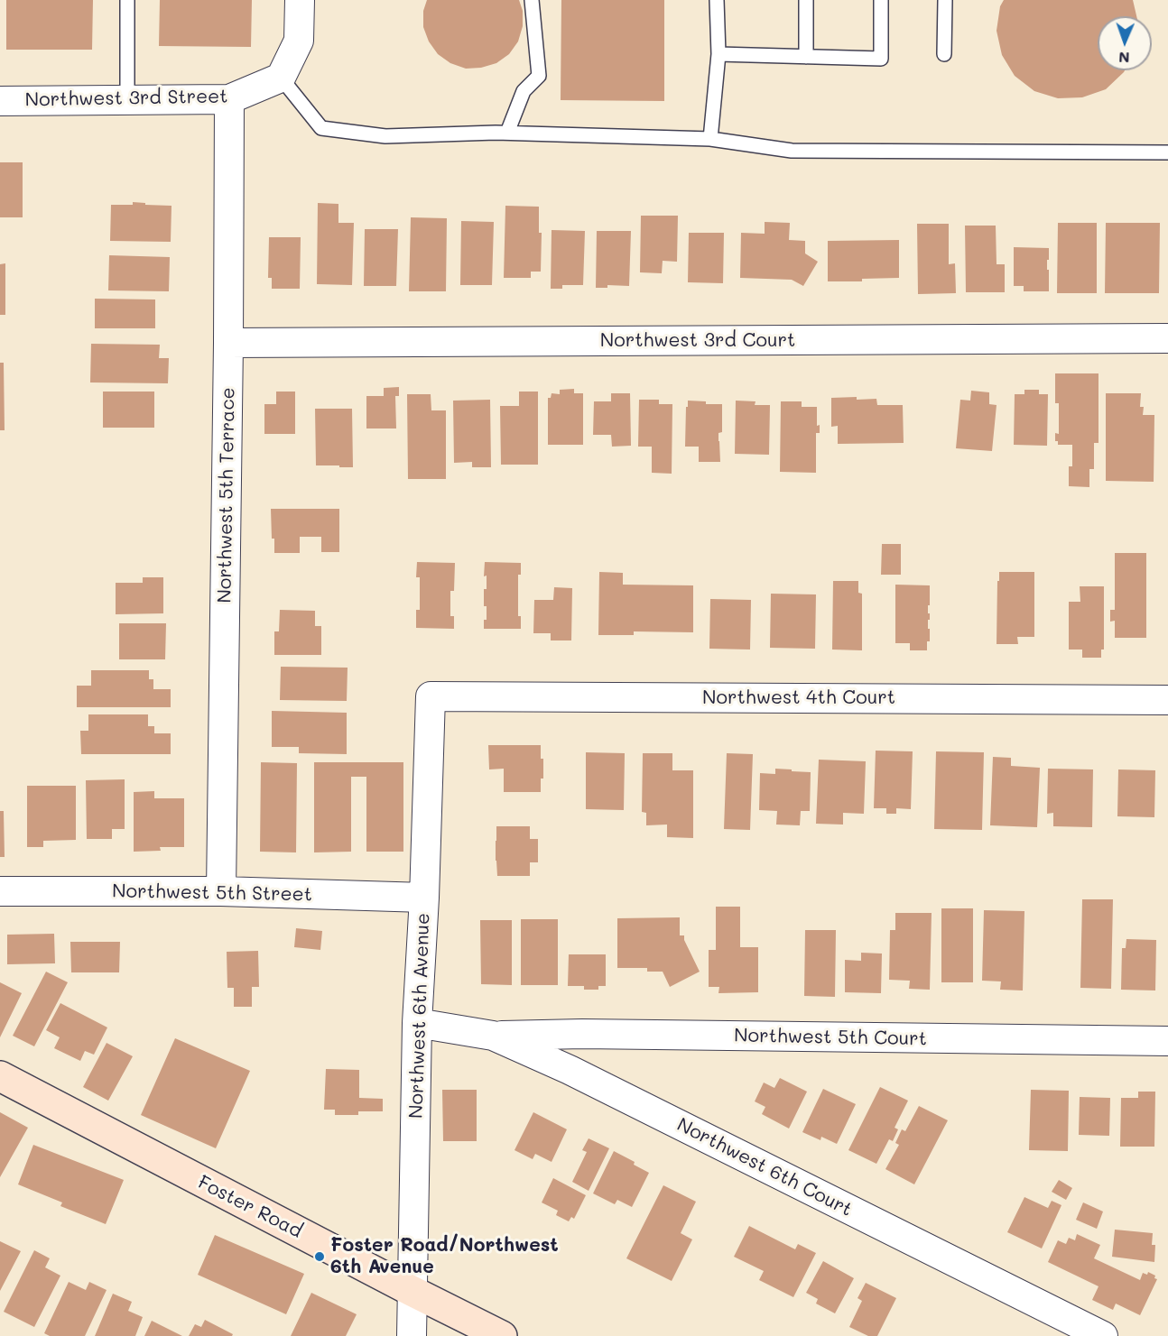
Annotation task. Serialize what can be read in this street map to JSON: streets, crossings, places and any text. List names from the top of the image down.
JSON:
{
  "streets": {
    "street": [
      "Northwest 3rd Street",
      "Northwest 3rd Court",
      "Northwest 5th Terrace",
      "Northwest 4th Court",
      "Northwest 5th Street",
      "Northwest 6th Avenue",
      "Northwest 5th Court",
      "Northwest 6th Court",
      "Foster Road"
    ]
  },
  "crossings": [
    ["Northwest 3rd Street", "Northwest 5th Terrace"],
    ["Northwest 3rd Court", "Northwest 5th Terrace"],
    ["Northwest 5th Terrace", "Northwest 5th Street"],
    ["Northwest 4th Court", "Northwest 6th Avenue"],
    ["Northwest 5th Street", "Northwest 6th Avenue"],
    ["Northwest 6th Avenue", "Northwest 6th Court"],
    ["Northwest 6th Avenue", "Foster Road"],
    ["Northwest 5th Court", "Northwest 6th Court"]
  ],
  "places": ["Foster Road/Northwest 6th Avenue"],
  "north": "bottom"
}
